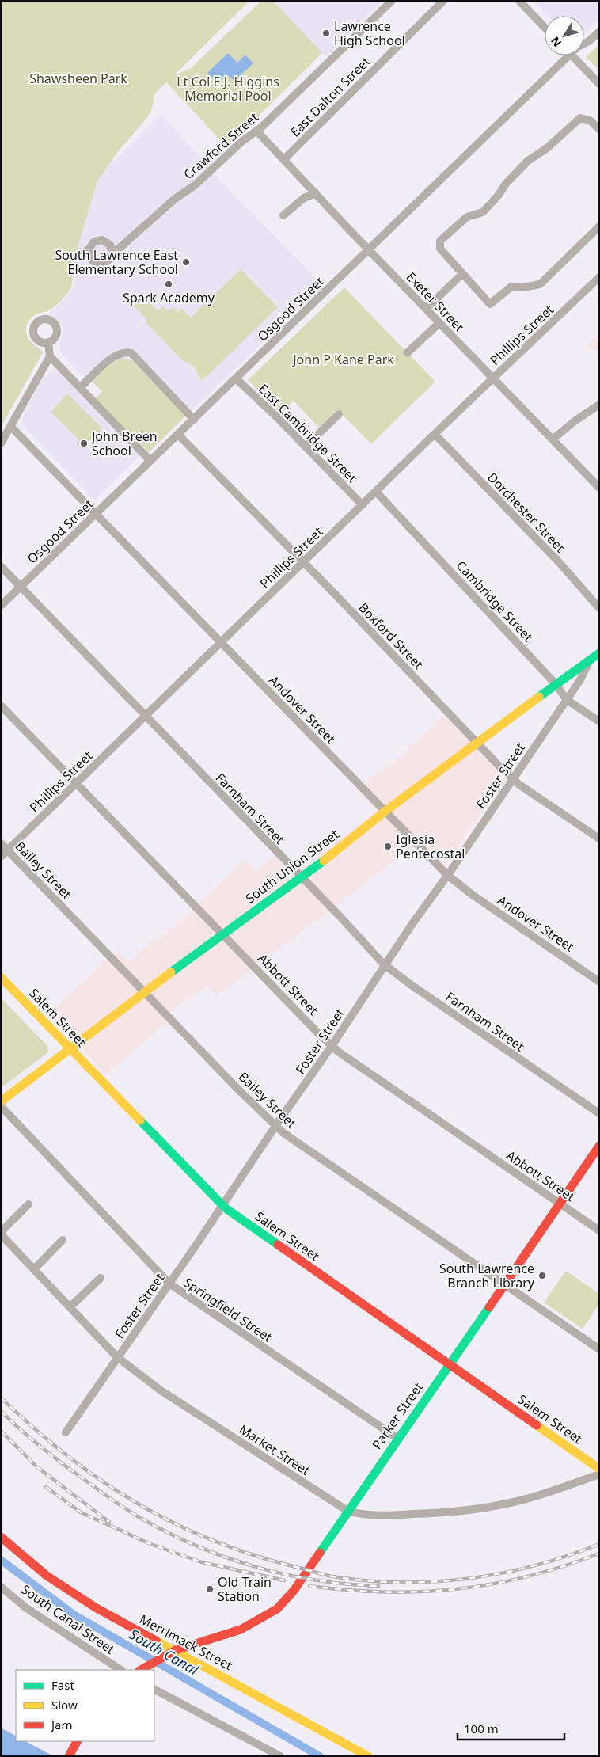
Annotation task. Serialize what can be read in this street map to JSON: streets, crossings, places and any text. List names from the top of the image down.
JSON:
{
  "streets": {
    "main road": [
      "South Union Street",
      "Salem Street",
      "Parker Street",
      "Merrimack Street"
    ],
    "street": [
      "East Dalton Street",
      "Crawford Street",
      "Exeter Street",
      "Osgood Street",
      "Phillips Street",
      "East Cambridge Street",
      "Dorchester Street",
      "Cambridge Street",
      "Boxford Street",
      "Andover Street",
      "Foster Street",
      "Farnham Street",
      "Bailey Street",
      "Abbott Street",
      "Springfield Street",
      "Market Street",
      "South Canal Street"
    ]
  },
  "crossings": [
    ["East Dalton Street", "Exeter Street"],
    ["Crawford Street", "Exeter Street"],
    ["Exeter Street", "Osgood Street"],
    ["Exeter Street", "Phillips Street"],
    ["Osgood Street", "East Cambridge Street"],
    ["Osgood Street", "Boxford Street"],
    ["Osgood Street", "Andover Street"],
    ["Osgood Street", "Farnham Street"],
    ["Phillips Street", "East Cambridge Street"],
    ["Phillips Street", "Dorchester Street"],
    ["Phillips Street", "Cambridge Street"],
    ["Phillips Street", "Boxford Street"],
    ["Phillips Street", "Andover Street"],
    ["Phillips Street", "Farnham Street"],
    ["Phillips Street", "Bailey Street"],
    ["Phillips Street", "Abbott Street"],
    ["Cambridge Street", "Foster Street"],
    ["Cambridge Street", "South Union Street"],
    ["Boxford Street", "Foster Street"],
    ["Boxford Street", "South Union Street"],
    ["Andover Street", "Foster Street"],
    ["Andover Street", "South Union Street"],
    ["Foster Street", "Farnham Street"],
    ["Foster Street", "South Union Street"],
    ["Foster Street", "Bailey Street"],
    ["Foster Street", "Abbott Street"],
    ["Foster Street", "Salem Street"],
    ["Foster Street", "Springfield Street"],
    ["Foster Street", "Market Street"],
    ["Farnham Street", "South Union Street"],
    ["South Union Street", "Bailey Street"],
    ["South Union Street", "Abbott Street"],
    ["South Union Street", "Salem Street"],
    ["Bailey Street", "Parker Street"],
    ["Abbott Street", "Parker Street"],
    ["Salem Street", "Parker Street"],
    ["Springfield Street", "Parker Street"],
    ["Parker Street", "Market Street"],
    ["Parker Street", "Merrimack Street"]
  ],
  "water": ["South Canal"],
  "parks": ["Shawsheen Park", "Lt Col E.J. Higgins Memorial Pool", "John P Kane Park"],
  "places": [
    "Lawrence High School",
    "South Lawrence East Elementary School",
    "Spark Academy",
    "John Breen School",
    "Iglesia Pentecostal",
    "South Lawrence Branch Library",
    "Old Train Station"
  ],
  "legend": ["Fast", "Slow", "Jam"],
  "scale_bar": "100 m",
  "north": "bottom left"
}
